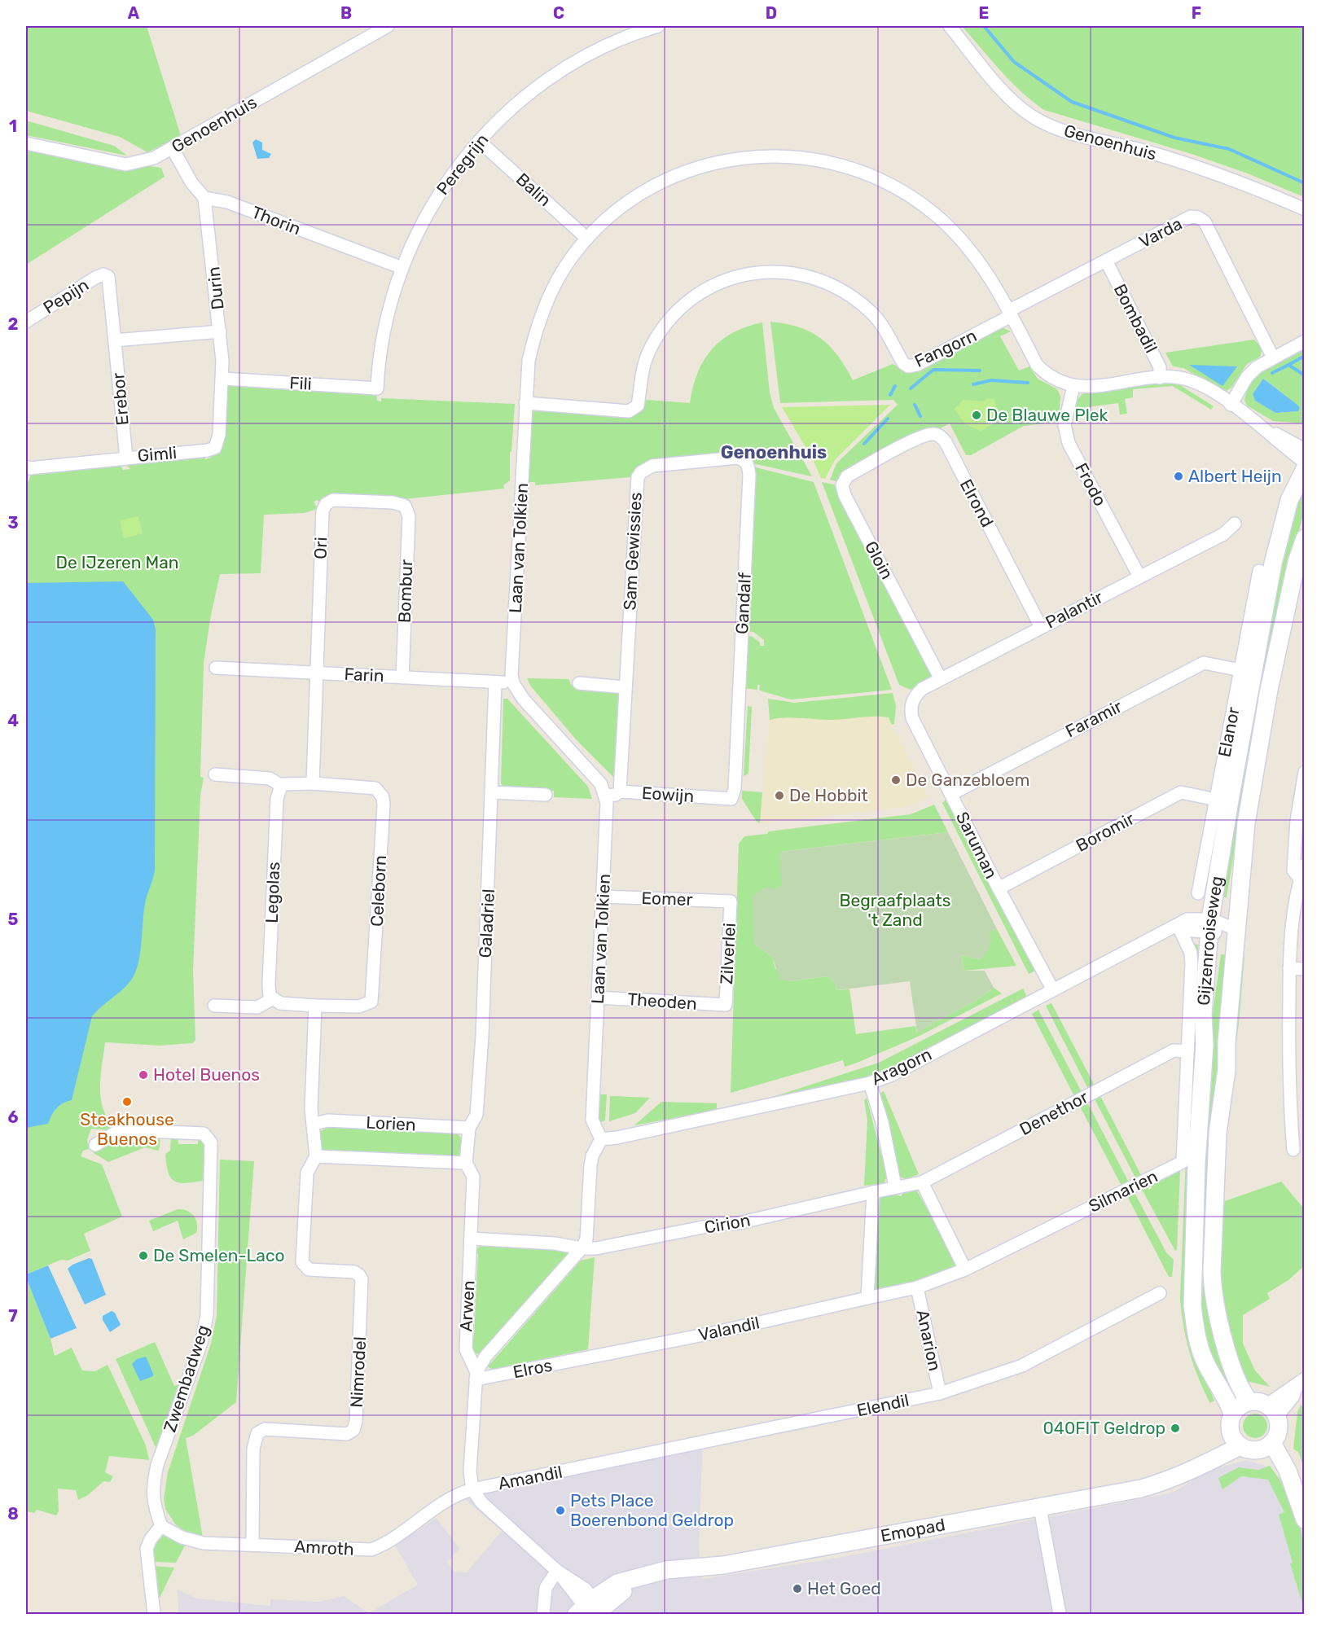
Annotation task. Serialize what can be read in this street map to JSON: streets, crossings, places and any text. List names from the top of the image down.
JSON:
{
  "streets": {
    "main road": ["Gijzenrooiseweg", "Emopad"],
    "street": [
      "Genoenhuis",
      "Peregrijn",
      "Balin",
      "Thorin",
      "Varda",
      "Durin",
      "Pepijn",
      "Bombadil",
      "Fangorn",
      "Fili",
      "Erebor",
      "Gimli",
      "Frodo",
      "Elrond",
      "Ori",
      "Laan van Tolkien",
      "Sam Gewissies",
      "Gloin",
      "Bombur",
      "Gandalf",
      "Palantir",
      "Farin",
      "Faramir",
      "Elanor",
      "Eowijn",
      "Boromir",
      "Saruman",
      "Celeborn",
      "Legolas",
      "Eomer",
      "Galadriel",
      "Zilverlei",
      "Theoden",
      "Aragorn",
      "Denethor",
      "Lorien",
      "Silmarien",
      "Cirion",
      "Arwen",
      "Valandil",
      "Anarion",
      "Elros",
      "Nimrodel",
      "Zwembadweg",
      "Elendil",
      "Amandil",
      "Amroth"
    ]
  },
  "crossings": [
    ["Peregrijn", "Balin"],
    ["Peregrijn", "Thorin"],
    ["Peregrijn", "Fili"],
    ["Balin", "Laan van Tolkien"],
    ["Thorin", "Durin"],
    ["Varda", "Bombadil"],
    ["Varda", "Fangorn"],
    ["Varda", "Laan van Tolkien"],
    ["Durin", "Fili"],
    ["Durin", "Gimli"],
    ["Pepijn", "Erebor"],
    ["Bombadil", "Laan van Tolkien"],
    ["Fangorn", "Laan van Tolkien"],
    ["Fili", "Gimli"],
    ["Erebor", "Gimli"],
    ["Frodo", "Laan van Tolkien"],
    ["Frodo", "Palantir"],
    ["Elrond", "Gloin"],
    ["Elrond", "Palantir"],
    ["Ori", "Bombur"],
    ["Ori", "Farin"],
    ["Laan van Tolkien", "Farin"],
    ["Laan van Tolkien", "Eowijn"],
    ["Laan van Tolkien", "Eomer"],
    ["Laan van Tolkien", "Theoden"],
    ["Laan van Tolkien", "Aragorn"],
    ["Sam Gewissies", "Gandalf"],
    ["Sam Gewissies", "Eowijn"],
    ["Gloin", "Palantir"],
    ["Bombur", "Farin"],
    ["Gandalf", "Eowijn"],
    ["Palantir", "Saruman"],
    ["Farin", "Galadriel"],
    ["Faramir", "Elanor"],
    ["Faramir", "Saruman"],
    ["Elanor", "Boromir"],
    ["Boromir", "Saruman"],
    ["Saruman", "Aragorn"],
    ["Eomer", "Zilverlei"],
    ["Galadriel", "Lorien"],
    ["Galadriel", "Arwen"],
    ["Gijzenrooiseweg", "Aragorn"],
    ["Gijzenrooiseweg", "Denethor"],
    ["Gijzenrooiseweg", "Silmarien"],
    ["Gijzenrooiseweg", "Emopad"],
    ["Zilverlei", "Theoden"],
    ["Denethor", "Silmarien"],
    ["Denethor", "Cirion"],
    ["Silmarien", "Valandil"],
    ["Arwen", "Elros"],
    ["Valandil", "Anarion"],
    ["Valandil", "Elros"],
    ["Anarion", "Elendil"],
    ["Nimrodel", "Amroth"],
    ["Zwembadweg", "Amroth"],
    ["Elendil", "Amandil"],
    ["Amandil", "Amroth"]
  ],
  "districts": ["Genoenhuis"],
  "parks": ["De IJzeren Man", "Begraafplaats 't Zand"],
  "places": [
    "De Blauwe Plek",
    "Albert Heijn",
    "De Ganzebloem",
    "De Hobbit",
    "Hotel Buenos",
    "Steakhouse Buenos",
    "De Smelen-Laco",
    "040FIT Geldrop",
    "Pets Place Boerenbond Geldrop",
    "Het Goed"
  ],
  "grid": {
    "columns": [
      "A",
      "B",
      "C",
      "D",
      "E",
      "F"
    ],
    "rows": [
      "1",
      "2",
      "3",
      "4",
      "5",
      "6",
      "7",
      "8"
    ]
  }
}
